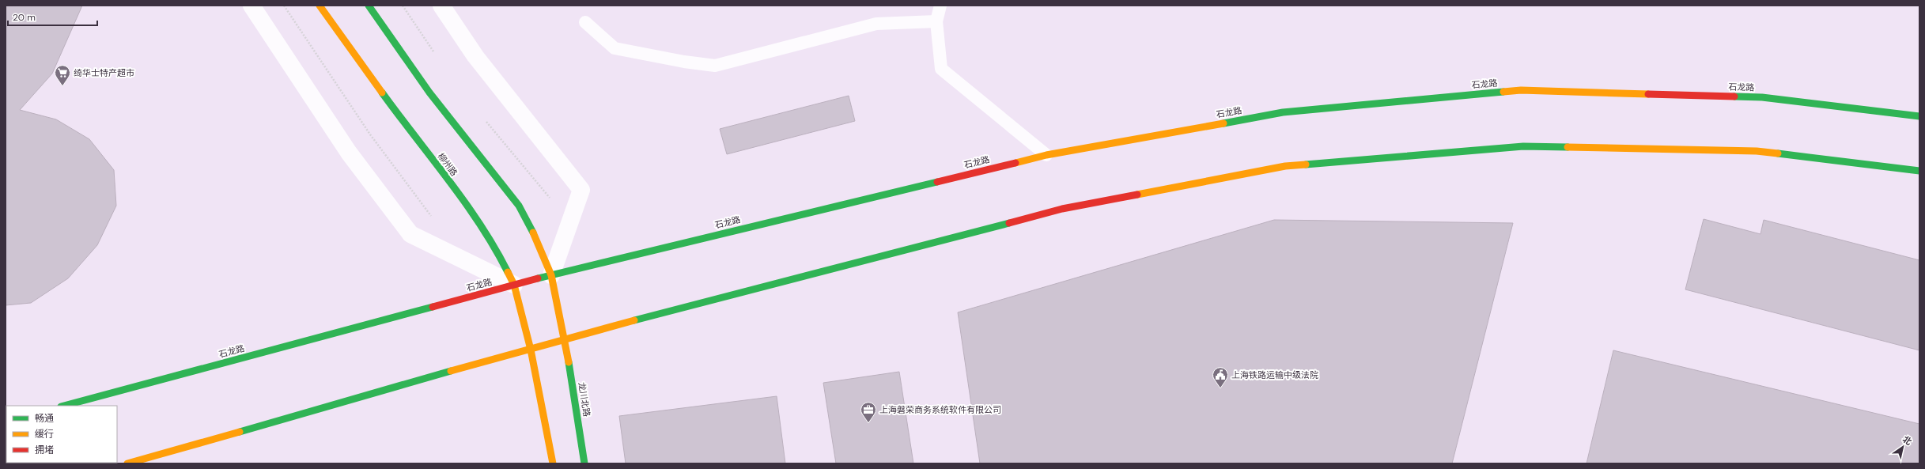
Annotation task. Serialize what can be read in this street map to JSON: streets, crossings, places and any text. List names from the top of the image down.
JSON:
{
  "streets": {
    "main road": ["石龙路", "柳州路", "龙川北路"]
  },
  "crossings": [
    ["石龙路", "柳州路"]
  ],
  "places": {
    "supermarket": ["绮华士特产超市"],
    "public building": ["上海铁路运输中级法院"],
    "office": ["上海磐荣商务系统软件有限公司"]
  },
  "legend": ["畅通", "缓行", "拥堵"],
  "scale_bar": "20 m",
  "north": "top right"
}
